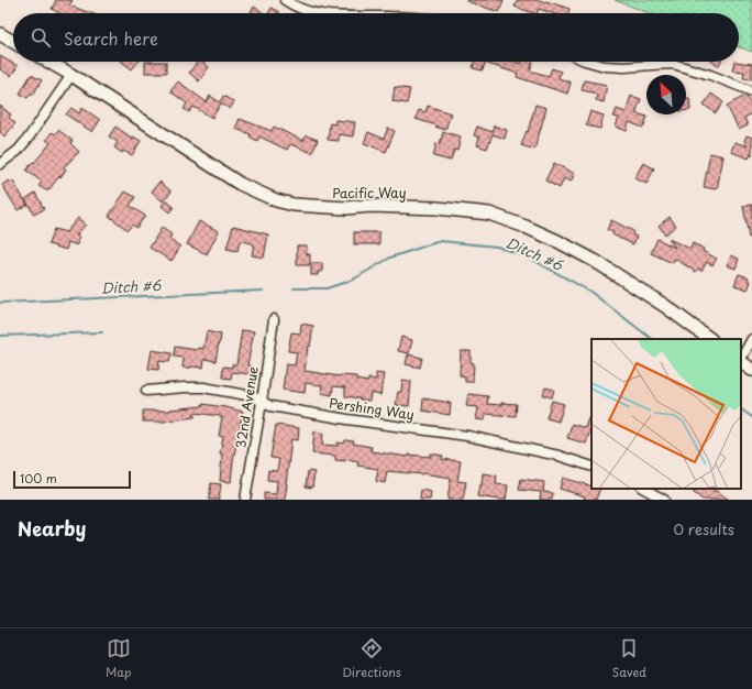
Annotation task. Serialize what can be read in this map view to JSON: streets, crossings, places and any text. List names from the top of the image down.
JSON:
{
  "streets": {
    "main road": ["Pacific Way"],
    "street": ["32nd Avenue", "Pershing Way"]
  },
  "crossings": [
    ["32nd Avenue", "Pershing Way"]
  ],
  "water": ["Ditch #6"],
  "scale_bar": "100 m",
  "north": "top left",
  "page": {
    "search": "Search here",
    "scale": "100 m",
    "heading": ["Nearby", "0 results"],
    "nav": ["Map", "Directions", "Saved"]
  }
}
